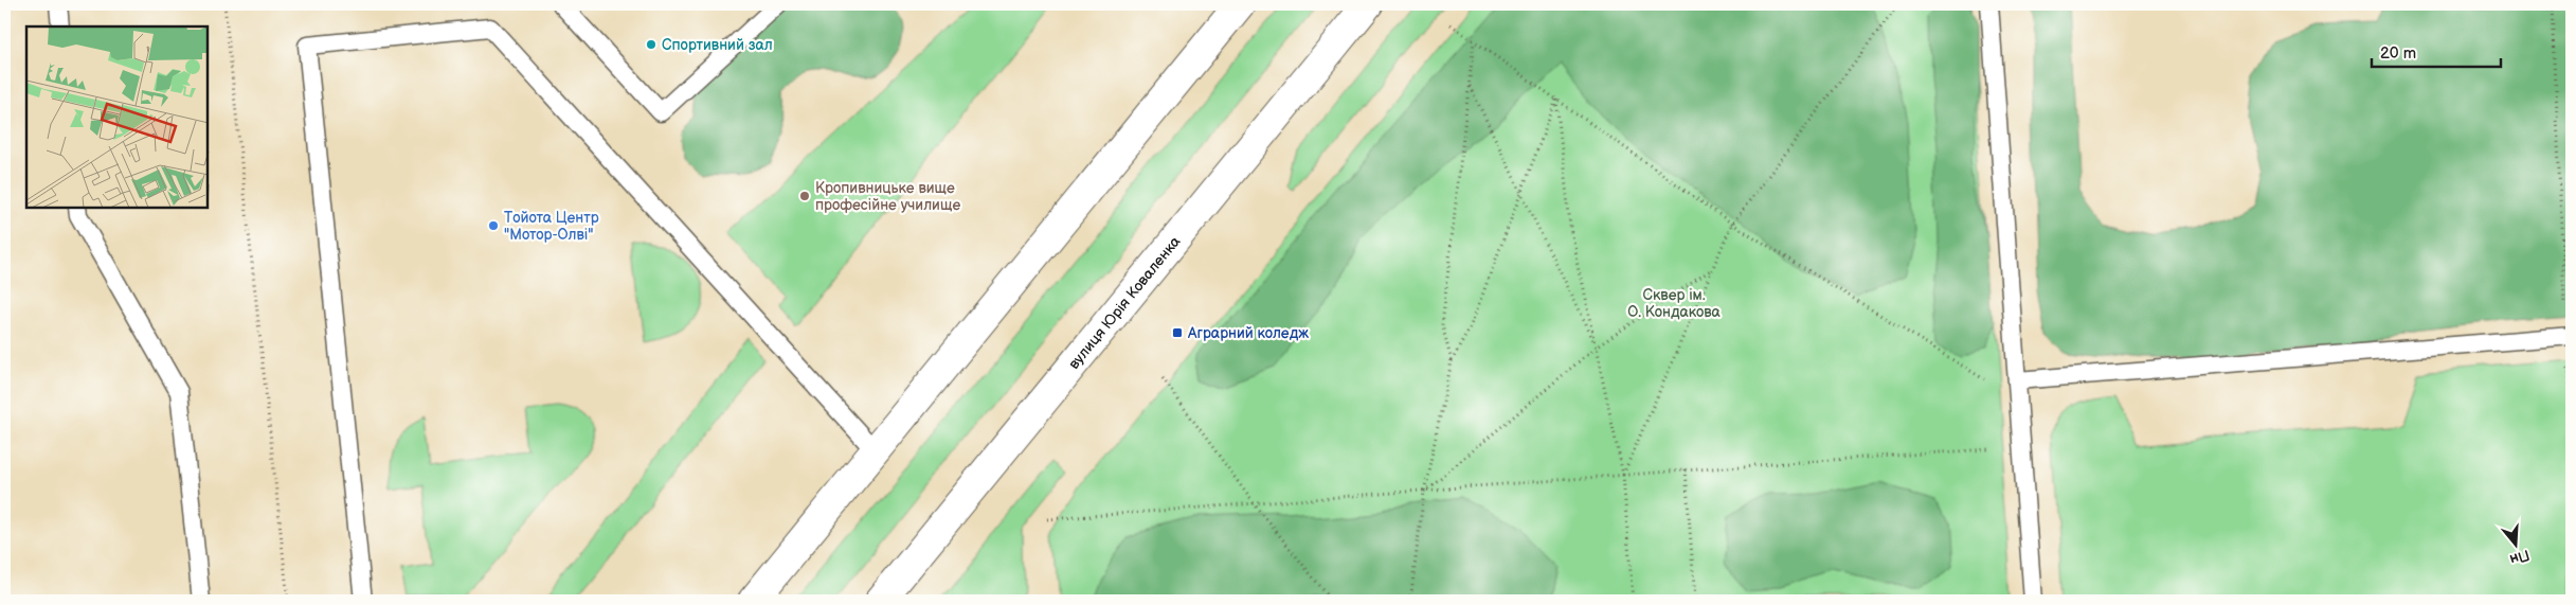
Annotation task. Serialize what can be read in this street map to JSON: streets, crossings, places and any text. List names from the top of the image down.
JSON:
{
  "streets": {
    "main road": ["вулиця Юрія Коваленка"]
  },
  "parks": ["Сквер ім. О. Кондакова"],
  "places": {
    "other": ["Спортивний зал", "Кропивницьке вище професійне училище", "Тойота Центр \"Мотор-Олві\""],
    "transit": ["Аграрний коледж"]
  },
  "scale_bar": "20 m",
  "north": "bottom"
}
